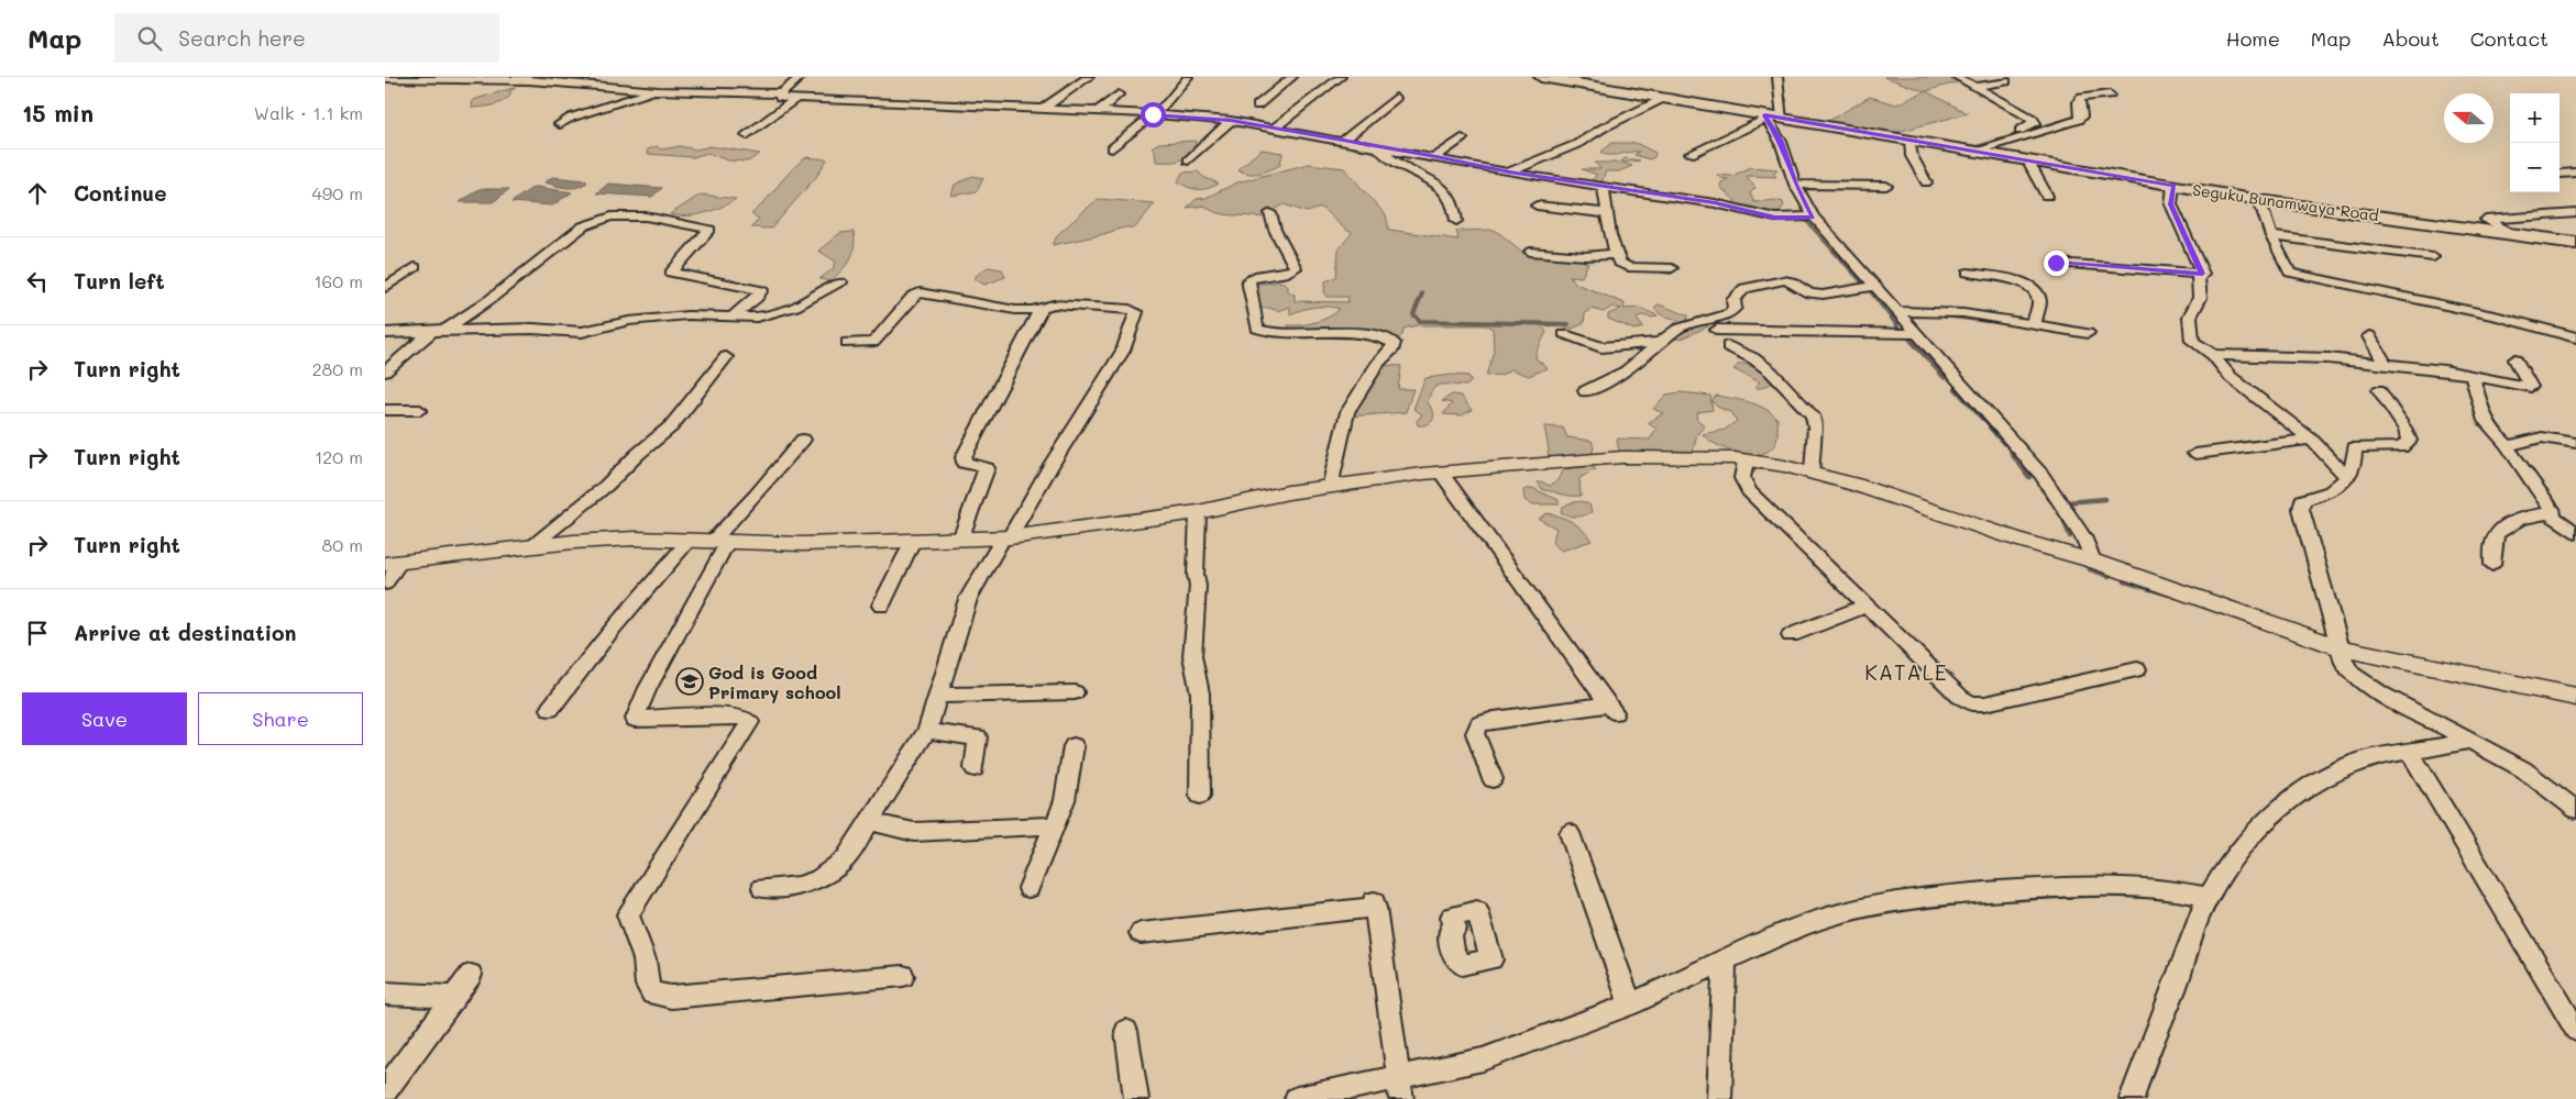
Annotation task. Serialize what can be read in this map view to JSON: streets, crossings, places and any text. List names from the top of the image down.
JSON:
{
  "streets": {
    "main road": ["Seguku Bunamwaya Road"]
  },
  "districts": ["KATALE"],
  "places": {
    "school or university": ["God is Good Primary school"]
  },
  "north": "left",
  "page": {
    "header": "Map",
    "search": "Search here",
    "nav": [
      "Home",
      "Map",
      "About",
      "Contact"
    ],
    "heading": ["15 min", "Walk · 1.1 km"],
    "map_buttons": ["+", "−"],
    "list": [
      ["Continue", "490 m"],
      ["Turn left", "160 m"],
      ["Turn right", "280 m"],
      ["Turn right", "120 m"],
      ["Turn right", "80 m"],
      "Arrive at destination"
    ],
    "buttons": ["Save", "Share"]
  }
}
